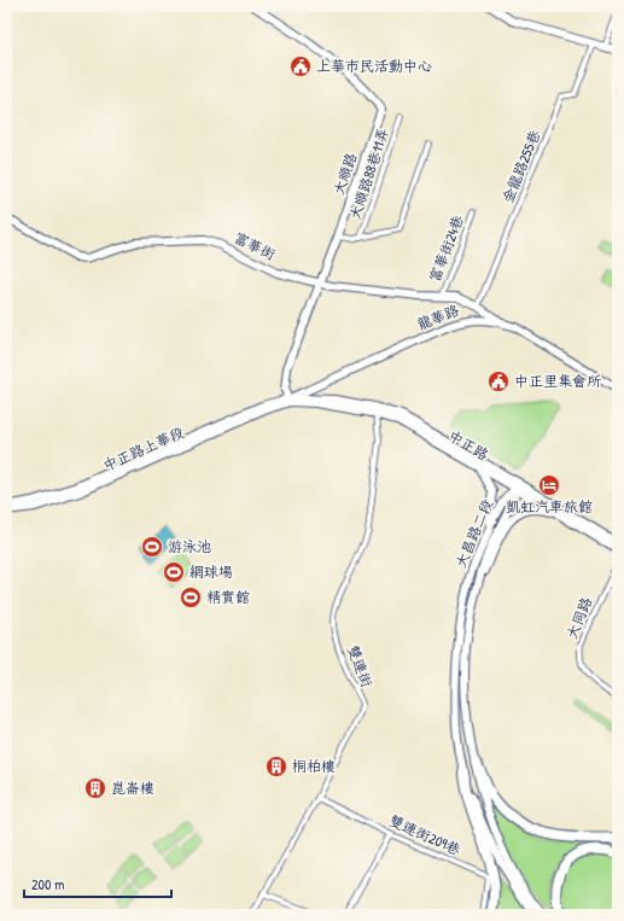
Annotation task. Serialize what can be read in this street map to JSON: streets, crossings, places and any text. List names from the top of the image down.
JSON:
{
  "streets": {
    "main road": [
      "大順路",
      "富華街",
      "龍華路",
      "中正路",
      "中正路上華段",
      "大昌路二段"
    ],
    "street": [
      "金龍路255巷",
      "大順路88巷11弄",
      "富華街24巷",
      "大同路",
      "雙連街",
      "雙連街209巷"
    ]
  },
  "crossings": [
    ["金龍路255巷", "富華街"],
    ["大順路", "富華街"],
    ["大順路", "龍華路"],
    ["大順路", "中正路"],
    ["大順路", "中正路上華段"],
    ["富華街", "富華街24巷"],
    ["富華街", "龍華路"],
    ["龍華路", "中正路"],
    ["龍華路", "中正路上華段"],
    ["中正路", "中正路上華段"],
    ["中正路", "大昌路二段"],
    ["中正路", "雙連街"],
    ["雙連街", "雙連街209巷"]
  ],
  "places": {
    "public building": ["上華市民活動中心", "中正里集會所"],
    "hotel": ["凱虹汽車旅館"],
    "sports": ["游泳池", "網球場", "精實館"],
    "building": ["桐柏樓", "崑崙樓"]
  },
  "scale_bar": "200 m"
}
